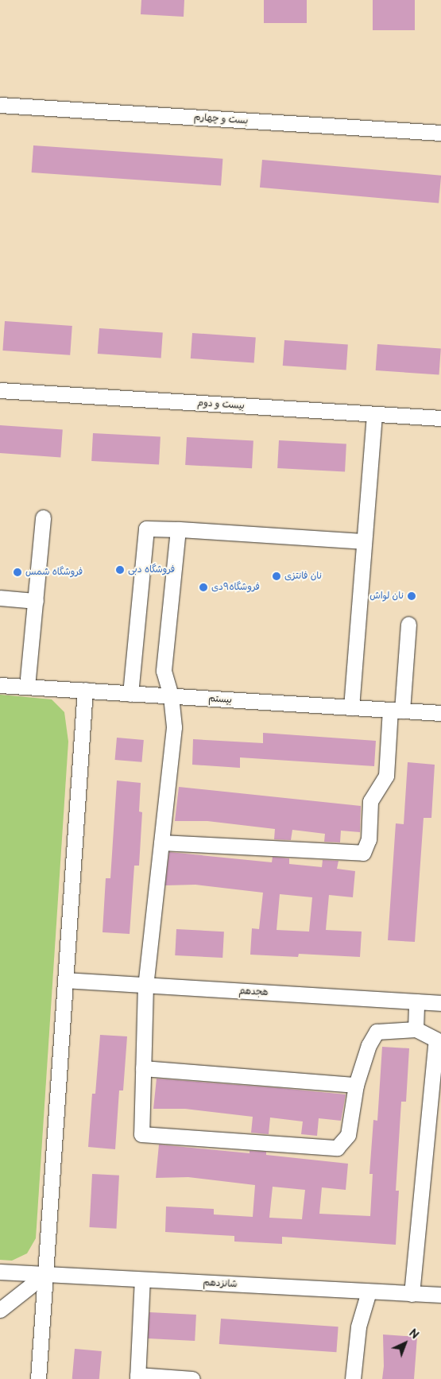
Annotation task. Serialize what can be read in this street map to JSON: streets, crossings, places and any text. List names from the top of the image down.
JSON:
{
  "streets": {
    "street": [
      "بست و چهارم",
      "بیست و دوم",
      "بیستم",
      "هجدهم",
      "شانزدهم"
    ]
  },
  "places": [
    "فروشگاه دبی",
    "فروشگاه شمس",
    "نان فانتزی",
    "فروشگاه۹دی",
    "نان لواش"
  ],
  "north": "top right"
}
